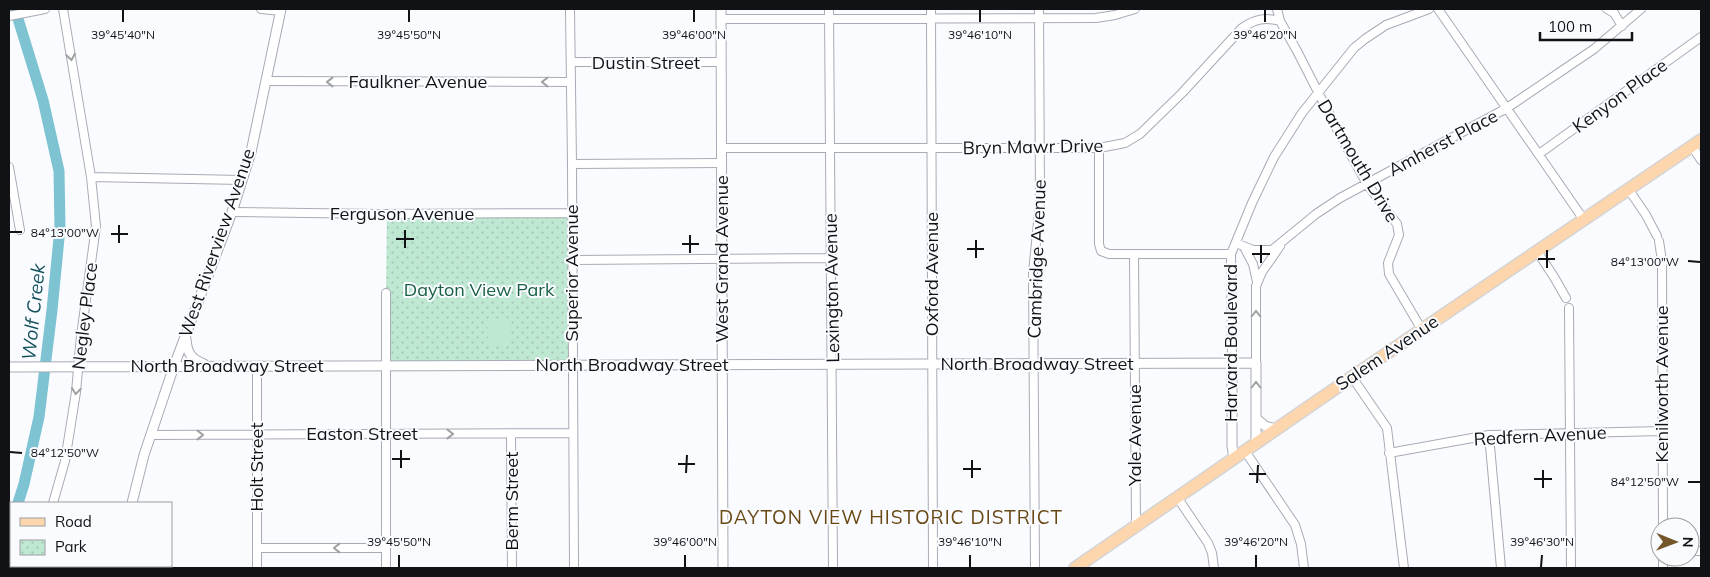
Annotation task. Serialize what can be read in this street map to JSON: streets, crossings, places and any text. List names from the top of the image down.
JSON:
{
  "streets": {
    "main road": ["Salem Avenue"],
    "street": [
      "Dustin Street",
      "Faulkner Avenue",
      "Kenyon Place",
      "Amherst Place",
      "Bryn Mawr Drive",
      "Dartmouth Drive",
      "Ferguson Avenue",
      "West Riverview Avenue",
      "West Grand Avenue",
      "Cambridge Avenue",
      "Superior Avenue",
      "Oxford Avenue",
      "Lexington Avenue",
      "Negley Place",
      "Harvard Boulevard",
      "North Broadway Street",
      "Kenilworth Avenue",
      "Easton Street",
      "Yale Avenue",
      "Redfern Avenue",
      "Holt Street",
      "Berm Street"
    ]
  },
  "crossings": [
    ["Dustin Street", "West Grand Avenue"],
    ["Dustin Street", "Superior Avenue"],
    ["Faulkner Avenue", "West Riverview Avenue"],
    ["Faulkner Avenue", "Superior Avenue"],
    ["Amherst Place", "Dartmouth Drive"],
    ["Amherst Place", "Harvard Boulevard"],
    ["Bryn Mawr Drive", "Dartmouth Drive"],
    ["Bryn Mawr Drive", "West Grand Avenue"],
    ["Bryn Mawr Drive", "Cambridge Avenue"],
    ["Bryn Mawr Drive", "Oxford Avenue"],
    ["Bryn Mawr Drive", "Lexington Avenue"],
    ["Dartmouth Drive", "Harvard Boulevard"],
    ["Dartmouth Drive", "Salem Avenue"],
    ["Ferguson Avenue", "West Riverview Avenue"],
    ["Ferguson Avenue", "Superior Avenue"],
    ["West Riverview Avenue", "North Broadway Street"],
    ["West Riverview Avenue", "Easton Street"],
    ["West Grand Avenue", "North Broadway Street"],
    ["Cambridge Avenue", "North Broadway Street"],
    ["Superior Avenue", "North Broadway Street"],
    ["Superior Avenue", "Easton Street"],
    ["Oxford Avenue", "North Broadway Street"],
    ["Lexington Avenue", "North Broadway Street"],
    ["Negley Place", "North Broadway Street"],
    ["Harvard Boulevard", "Salem Avenue"],
    ["Harvard Boulevard", "North Broadway Street"],
    ["Salem Avenue", "Kenilworth Avenue"],
    ["Salem Avenue", "Yale Avenue"],
    ["North Broadway Street", "Yale Avenue"],
    ["North Broadway Street", "Holt Street"],
    ["Kenilworth Avenue", "Redfern Avenue"],
    ["Easton Street", "Holt Street"],
    ["Easton Street", "Berm Street"]
  ],
  "one_way": ["Faulkner Avenue", "Negley Place", "Easton Street"],
  "districts": ["DAYTON VIEW HISTORIC DISTRICT"],
  "water": ["Wolf Creek"],
  "parks": ["Dayton View Park"],
  "legend": ["Road", "Park"],
  "scale_bar": "100 m",
  "north": "right",
  "coordinates": [
    "39°45'40\"N",
    "39°45'50\"N",
    "39°46'00\"N",
    "39°46'10\"N",
    "39°46'20\"N",
    "84°13'00\"W",
    "84°12'50\"W",
    "39°46'30\"N"
  ]
}
